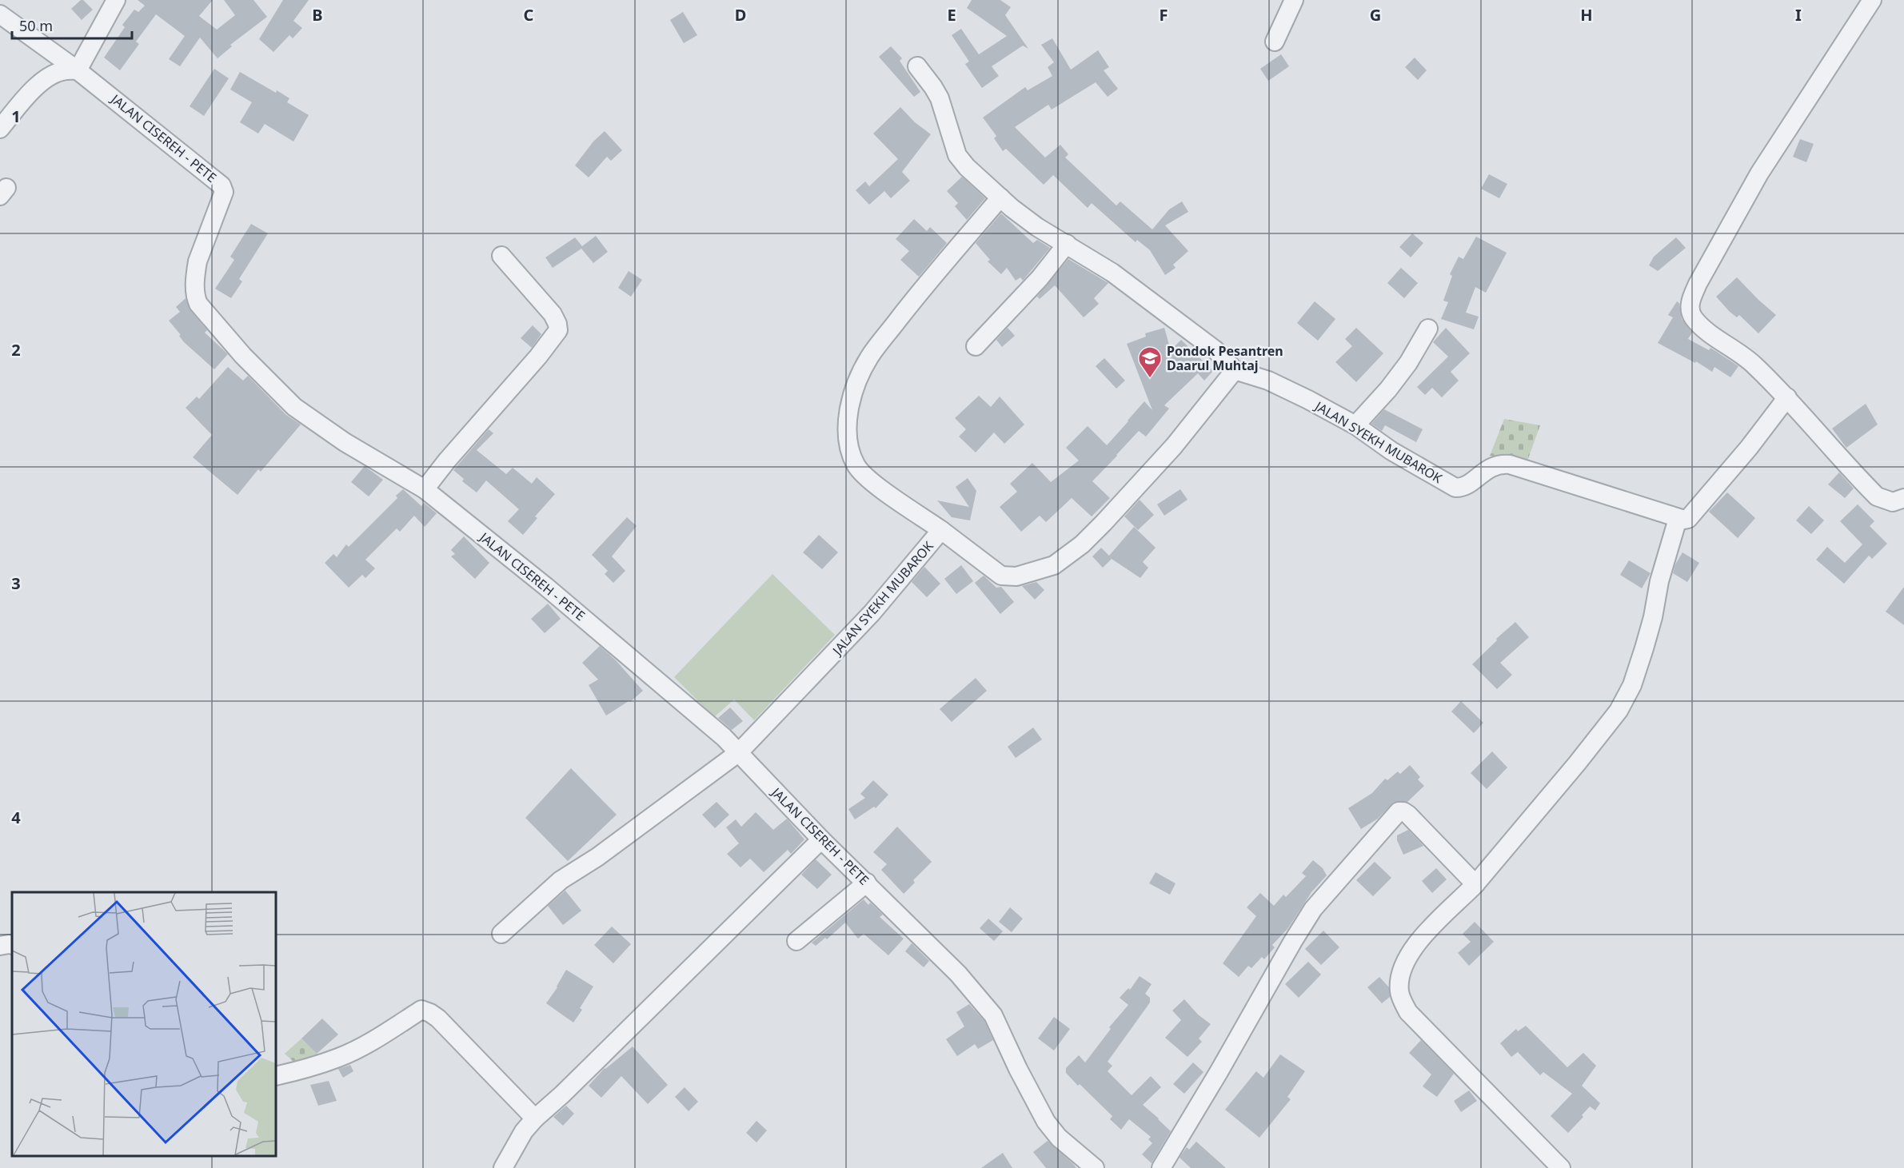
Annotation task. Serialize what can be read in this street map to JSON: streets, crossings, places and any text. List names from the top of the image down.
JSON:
{
  "streets": {
    "street": ["JALAN CISEREH - PETE", "JALAN SYEKH MUBAROK"]
  },
  "crossings": [
    ["JALAN CISEREH - PETE", "JALAN SYEKH MUBAROK"]
  ],
  "places": {
    "school or university": ["Pondok Pesantren Daarul Muhtaj"]
  },
  "scale_bar": "50 m",
  "grid": {
    "columns": [
      "B",
      "C",
      "D",
      "E",
      "F",
      "G",
      "H",
      "I"
    ],
    "rows": [
      "1",
      "2",
      "3",
      "4"
    ]
  }
}
